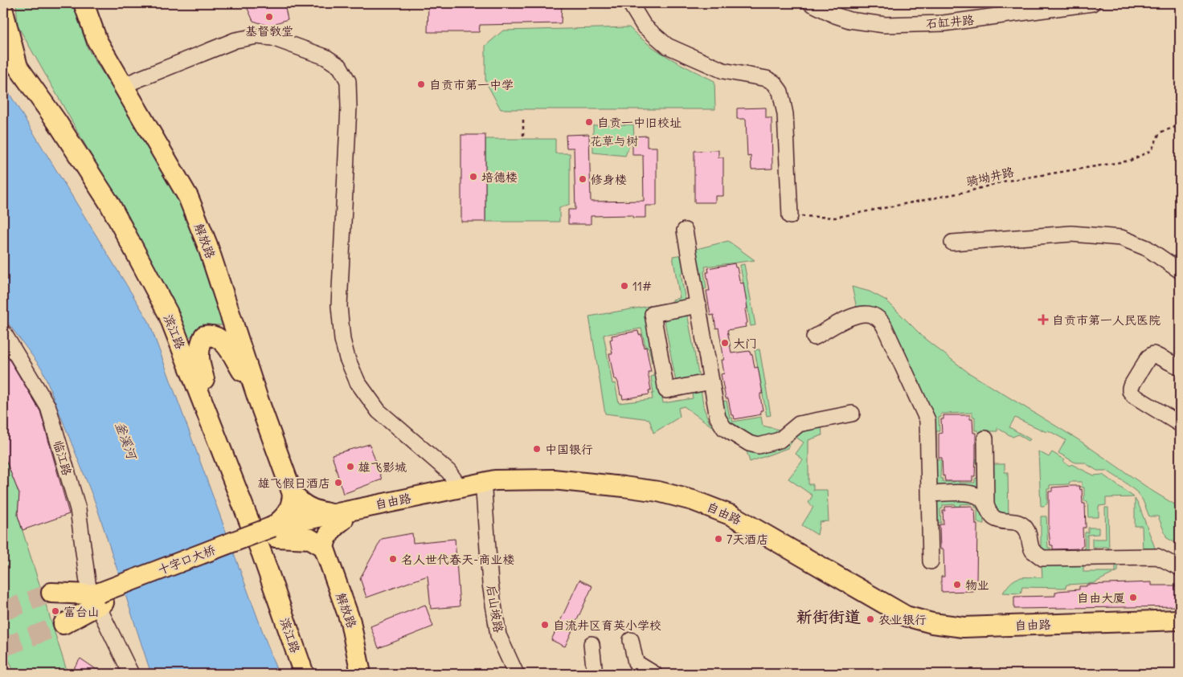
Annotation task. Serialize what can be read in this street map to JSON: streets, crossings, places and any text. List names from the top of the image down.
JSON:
{
  "streets": {
    "main road": [
      "解放路",
      "滨江路",
      "自由路",
      "十字口大桥"
    ],
    "street": ["石缸井路", "临江路", "后山坡路"],
    "path": ["骑坳井路"]
  },
  "crossings": [
    ["临江路", "十字口大桥"],
    ["自由路", "十字口大桥"],
    ["自由路", "后山坡路"]
  ],
  "districts": ["新街街道"],
  "water": ["釜溪河"],
  "parks": ["花草与树"],
  "places": {
    "other": [
      "基督教堂",
      "自贡市第一中学",
      "自贡一中旧校址",
      "培德楼",
      "修身楼",
      "11#",
      "大门",
      "中国银行",
      "雄飞影城",
      "雄飞假日酒店",
      "7天酒店",
      "名人世代春天-商业楼",
      "物业",
      "自由大厦",
      "富台山",
      "农业银行",
      "自流井区育英小学校"
    ],
    "health": ["自贡市第一人民医院"]
  }
}
